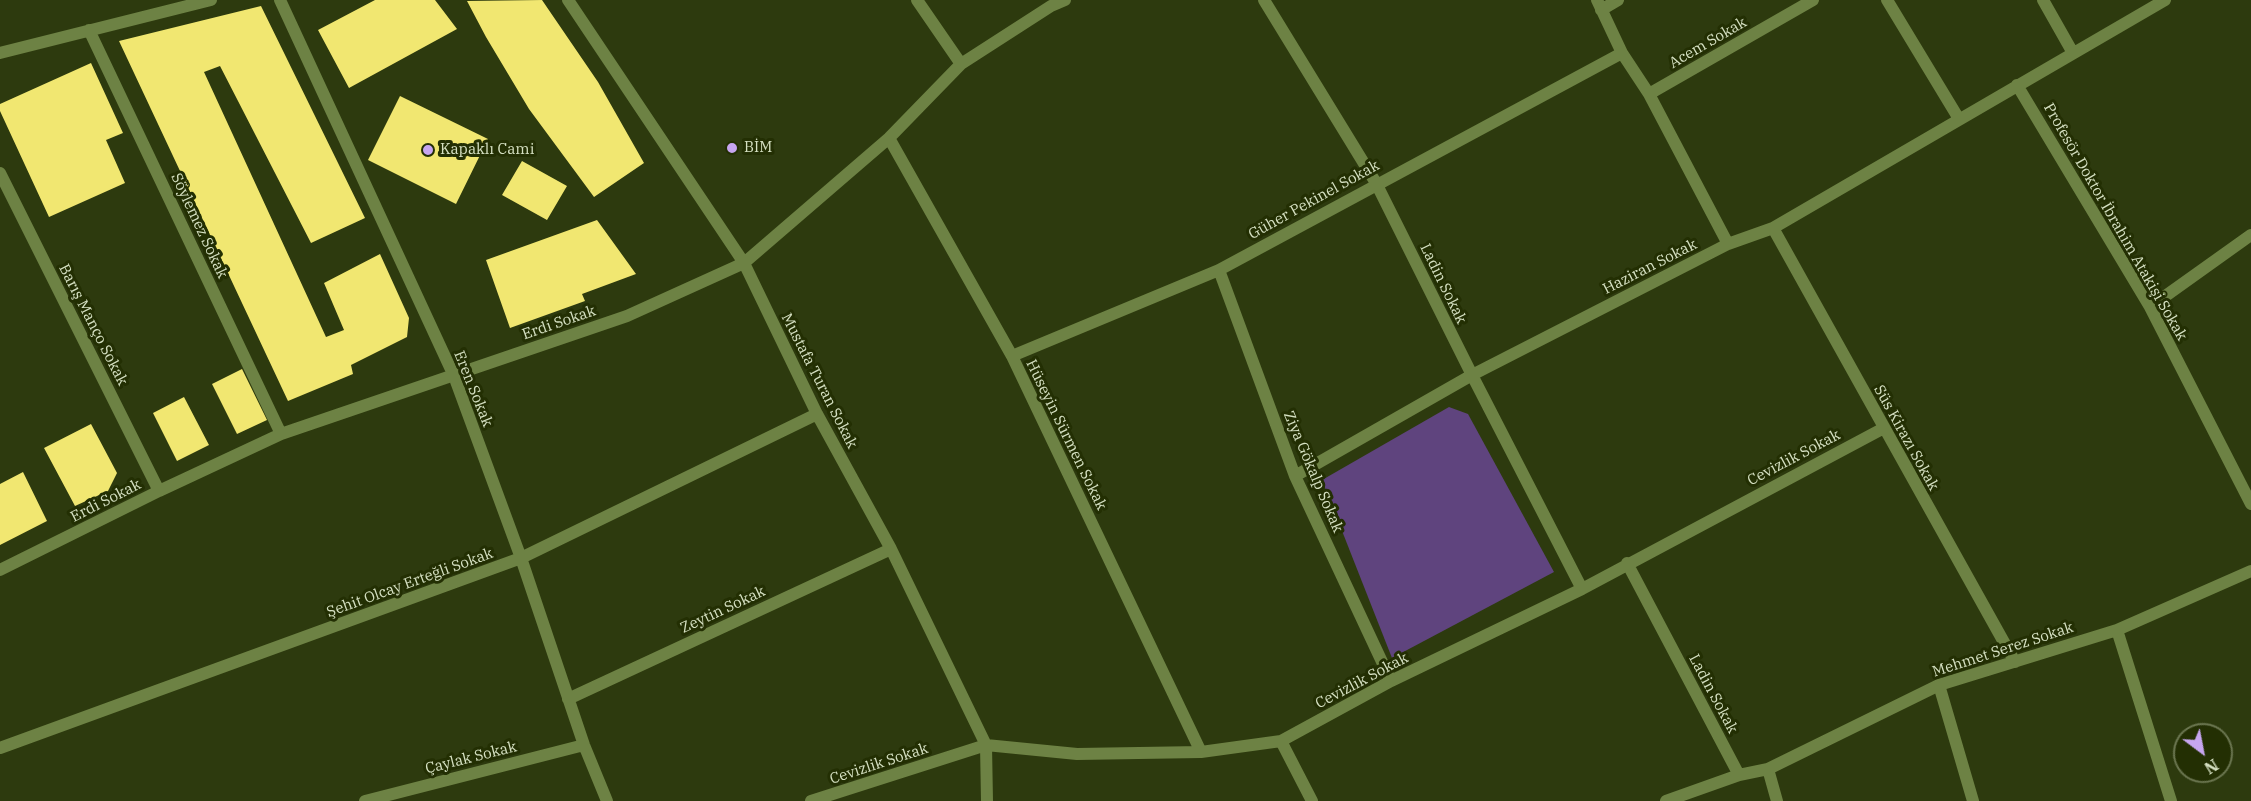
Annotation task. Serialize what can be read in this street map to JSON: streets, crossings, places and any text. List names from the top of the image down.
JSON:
{
  "streets": {
    "street": [
      "Acem Sokak",
      "Güher Pekinel Sokak",
      "Profesör Doktor İbrahim Atakişi Sokak",
      "Söylemez Sokak",
      "Haziran Sokak",
      "Ladin Sokak",
      "Erdi Sokak",
      "Barış Manço Sokak",
      "Mustafa Turan Sokak",
      "Eren Sokak",
      "Hüseyin Sürmen Sokak",
      "Süs Kirazı Sokak",
      "Cevizlik Sokak",
      "Ziya Gökalp Sokak",
      "Şehit Olcay Erteğli Sokak",
      "Zeytin Sokak",
      "Mehmet Serez Sokak",
      "Çaylak Sokak"
    ]
  },
  "crossings": [
    ["Güher Pekinel Sokak", "Ladin Sokak"],
    ["Güher Pekinel Sokak", "Hüseyin Sürmen Sokak"],
    ["Güher Pekinel Sokak", "Ziya Gökalp Sokak"],
    ["Profesör Doktor İbrahim Atakişi Sokak", "Haziran Sokak"],
    ["Söylemez Sokak", "Erdi Sokak"],
    ["Haziran Sokak", "Ladin Sokak"],
    ["Haziran Sokak", "Süs Kirazı Sokak"],
    ["Haziran Sokak", "Ziya Gökalp Sokak"],
    ["Ladin Sokak", "Cevizlik Sokak"],
    ["Ladin Sokak", "Mehmet Serez Sokak"],
    ["Erdi Sokak", "Barış Manço Sokak"],
    ["Erdi Sokak", "Mustafa Turan Sokak"],
    ["Erdi Sokak", "Eren Sokak"],
    ["Erdi Sokak", "Hüseyin Sürmen Sokak"],
    ["Mustafa Turan Sokak", "Cevizlik Sokak"],
    ["Mustafa Turan Sokak", "Şehit Olcay Erteğli Sokak"],
    ["Mustafa Turan Sokak", "Zeytin Sokak"],
    ["Eren Sokak", "Şehit Olcay Erteğli Sokak"],
    ["Eren Sokak", "Zeytin Sokak"],
    ["Eren Sokak", "Çaylak Sokak"],
    ["Hüseyin Sürmen Sokak", "Cevizlik Sokak"],
    ["Süs Kirazı Sokak", "Cevizlik Sokak"],
    ["Süs Kirazı Sokak", "Mehmet Serez Sokak"],
    ["Cevizlik Sokak", "Ziya Gökalp Sokak"]
  ],
  "places": ["BİM", "Kapaklı Cami"],
  "north": "bottom right"
}
